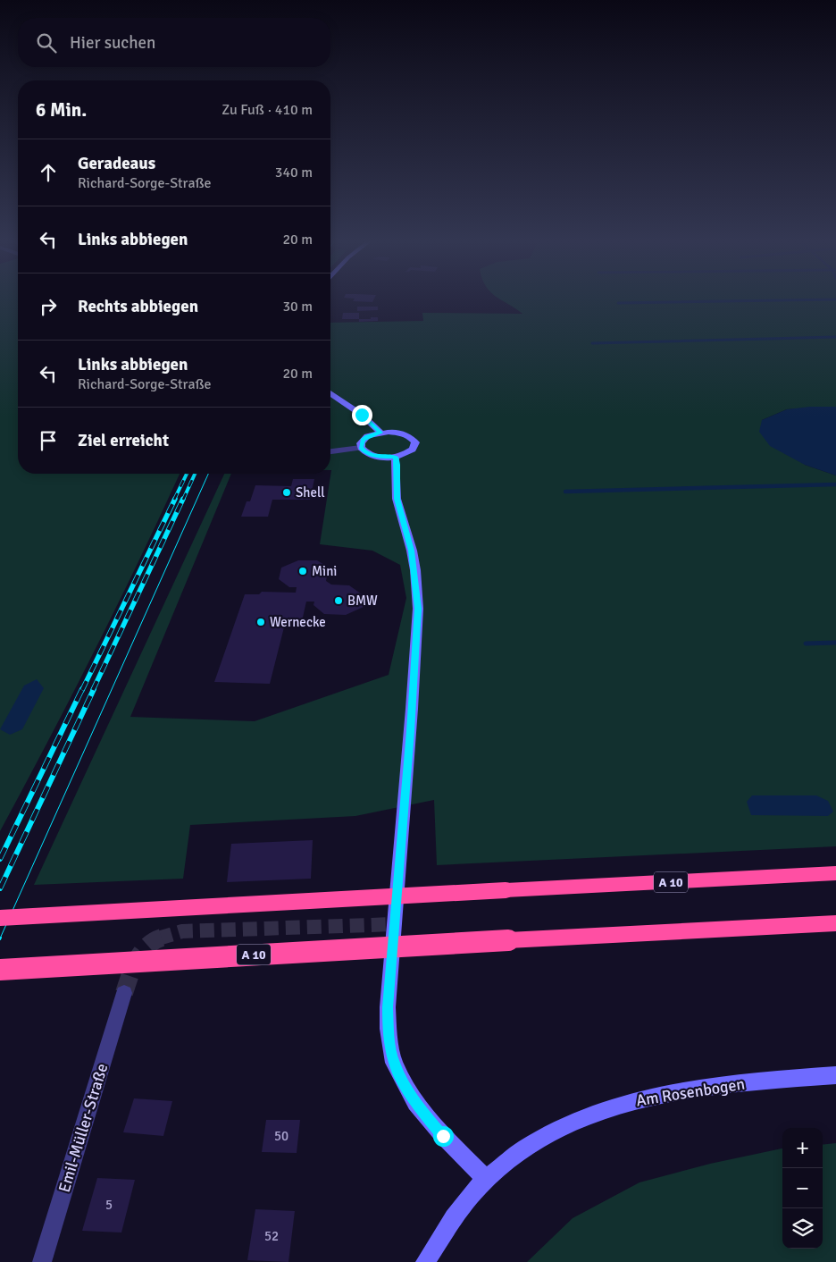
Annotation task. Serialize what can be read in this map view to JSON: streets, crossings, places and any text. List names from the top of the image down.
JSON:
{
  "streets": {
    "highway": ["A 10"],
    "main road": ["Am Rosenbogen"],
    "street": ["Emil-Müller-Straße"]
  },
  "places": [
    "Shell",
    "Mini",
    "BMW",
    "Wernecke"
  ],
  "house_numbers": ["50", "5", "52"],
  "page": {
    "search": "Hier suchen",
    "heading": ["6 Min.", "Zu Fuß · 410 m"],
    "list": [
      ["Geradeaus", "Richard-Sorge-Straße", "340 m"],
      ["Links abbiegen", "20 m"],
      ["Rechts abbiegen", "30 m"],
      ["Links abbiegen", "Richard-Sorge-Straße", "20 m"],
      "Ziel erreicht"
    ],
    "map_buttons": ["+", "−"]
  }
}
